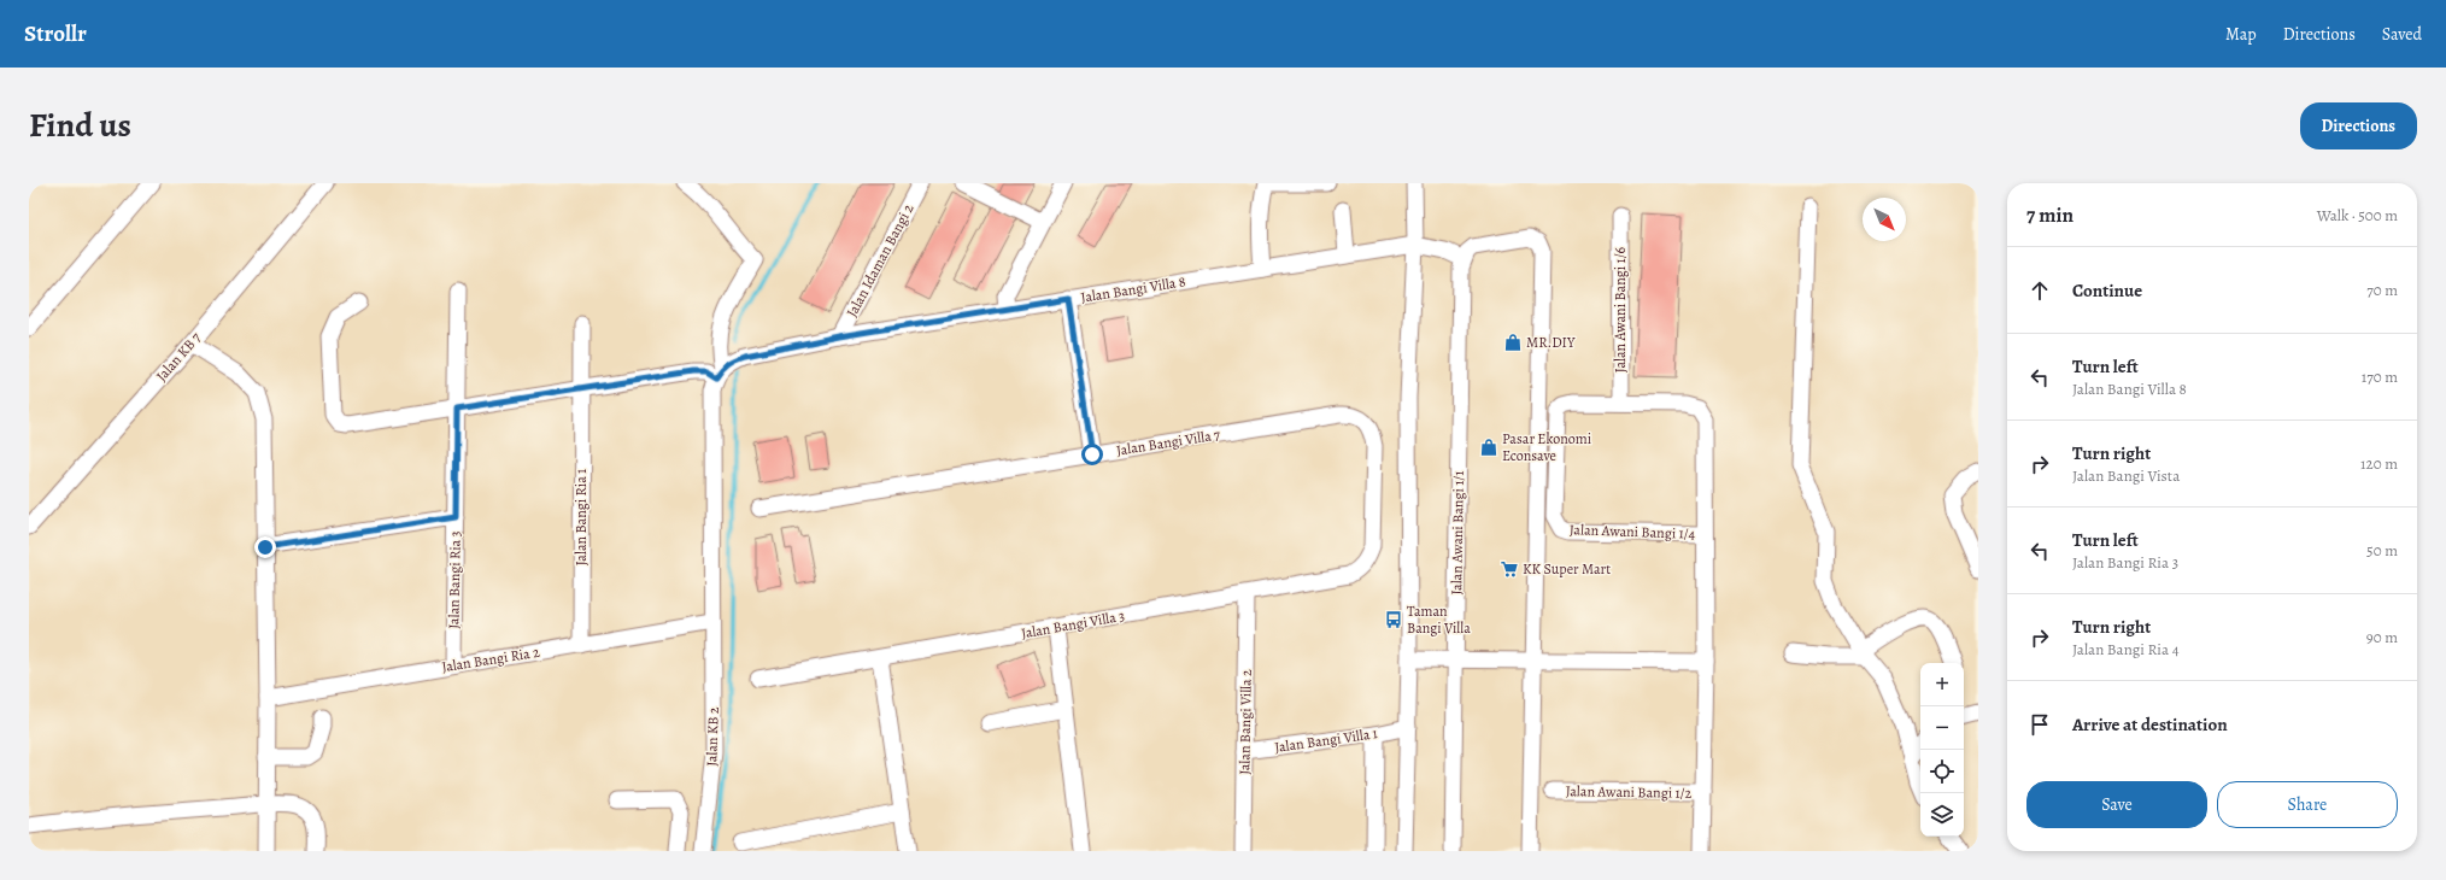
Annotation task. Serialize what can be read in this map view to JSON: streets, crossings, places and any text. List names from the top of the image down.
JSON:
{
  "streets": {
    "street": [
      "Jalan Idaman Bangi 2",
      "Jalan Bangi Villa 8",
      "Jalan Awani Bangi 1/6",
      "Jalan KB 7",
      "Jalan Bangi Villa 7",
      "Jalan Bangi Ria 1",
      "Jalan Awani Bangi 1/4",
      "Jalan Awani Bangi 1/1",
      "Jalan Bangi Ria 3",
      "Jalan Bangi Villa 3",
      "Jalan Bangi Ria 2",
      "Jalan Bangi Villa 2",
      "Jalan KB 2",
      "Jalan Bangi Villa 1",
      "Jalan Awani Bangi 1/2"
    ]
  },
  "crossings": [
    ["Jalan Idaman Bangi 2", "Jalan Bangi Villa 8"],
    ["Jalan Bangi Villa 8", "Jalan KB 2"],
    ["Jalan Awani Bangi 1/6", "Jalan Awani Bangi 1/4"],
    ["Jalan Bangi Villa 7", "Jalan Bangi Villa 3"],
    ["Jalan Bangi Ria 1", "Jalan Bangi Ria 2"],
    ["Jalan Bangi Ria 3", "Jalan Bangi Ria 2"],
    ["Jalan Bangi Villa 3", "Jalan Bangi Villa 2"],
    ["Jalan Bangi Ria 2", "Jalan KB 2"],
    ["Jalan Bangi Villa 2", "Jalan Bangi Villa 1"]
  ],
  "places": {
    "shop": ["MR.DIY", "Pasar Ekonomi Econsave"],
    "supermarket": ["KK Super Mart"],
    "bus stop": ["Taman Bangi Villa"]
  },
  "north": "bottom right",
  "page": {
    "header": "Strollr",
    "nav": ["Map", "Directions", "Saved"],
    "title": "Find us",
    "buttons": [
      "Directions",
      ["Save", "Share"]
    ],
    "heading": ["7 min", "Walk · 500 m"],
    "list": [
      ["Continue", "70 m"],
      ["Turn left", "Jalan Bangi Villa 8", "170 m"],
      ["Turn right", "Jalan Bangi Vista", "120 m"],
      ["Turn left", "Jalan Bangi Ria 3", "50 m"],
      ["Turn right", "Jalan Bangi Ria 4", "90 m"],
      "Arrive at destination"
    ],
    "map_buttons": ["+", "−"]
  }
}
